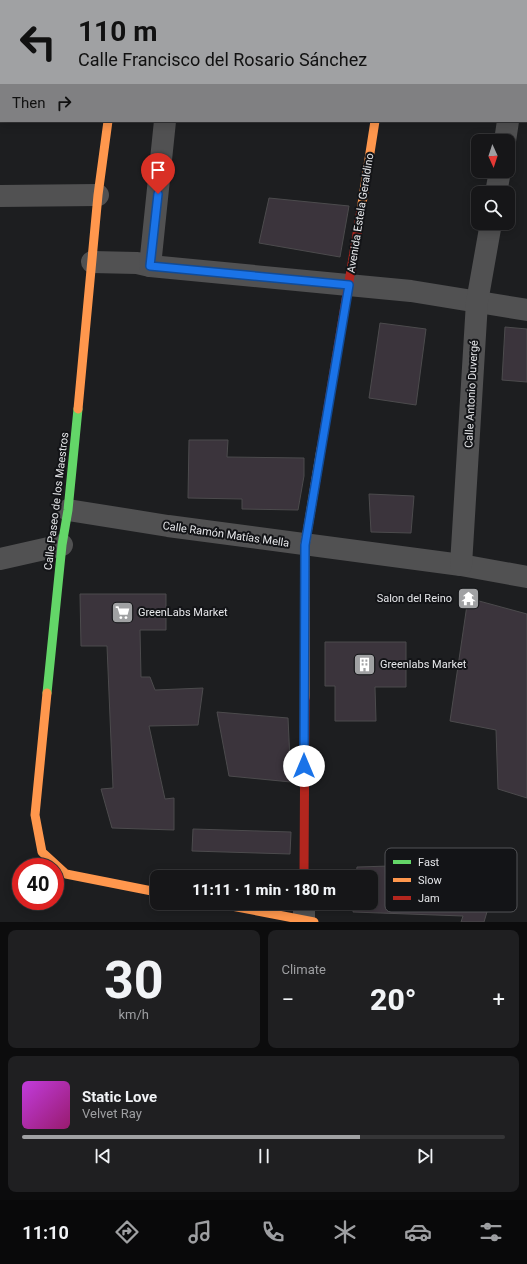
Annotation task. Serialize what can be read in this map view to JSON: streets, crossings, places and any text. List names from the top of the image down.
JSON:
{
  "streets": {
    "main road": ["Avenida Estela Geraldino", "Calle Paseo de los Maestros"],
    "street": ["Calle Antonio Duvergé", "Calle Ramón Matías Mella"]
  },
  "crossings": [
    ["Avenida Estela Geraldino", "Calle Ramón Matías Mella"],
    ["Calle Antonio Duvergé", "Calle Ramón Matías Mella"],
    ["Calle Paseo de los Maestros", "Calle Ramón Matías Mella"]
  ],
  "places": {
    "temple": ["Salon del Reino"],
    "supermarket": ["GreenLabs Market"],
    "building": ["Greenlabs Market"]
  },
  "legend": ["Fast", "Slow", "Jam"],
  "north": "bottom",
  "page": {
    "turn": ["110 m", "Calle Francisco del Rosario Sánchez"],
    "then": "Then",
    "limit": "40",
    "trip": "11:11 · 1 min · 180 m",
    "tile": [
      ["30", "km/h"],
      "Climate"
    ],
    "heat": ["−", "20°", "+"],
    "song": ["Static Love", "Velvet Ray"],
    "tabs": "11:10"
  }
}
